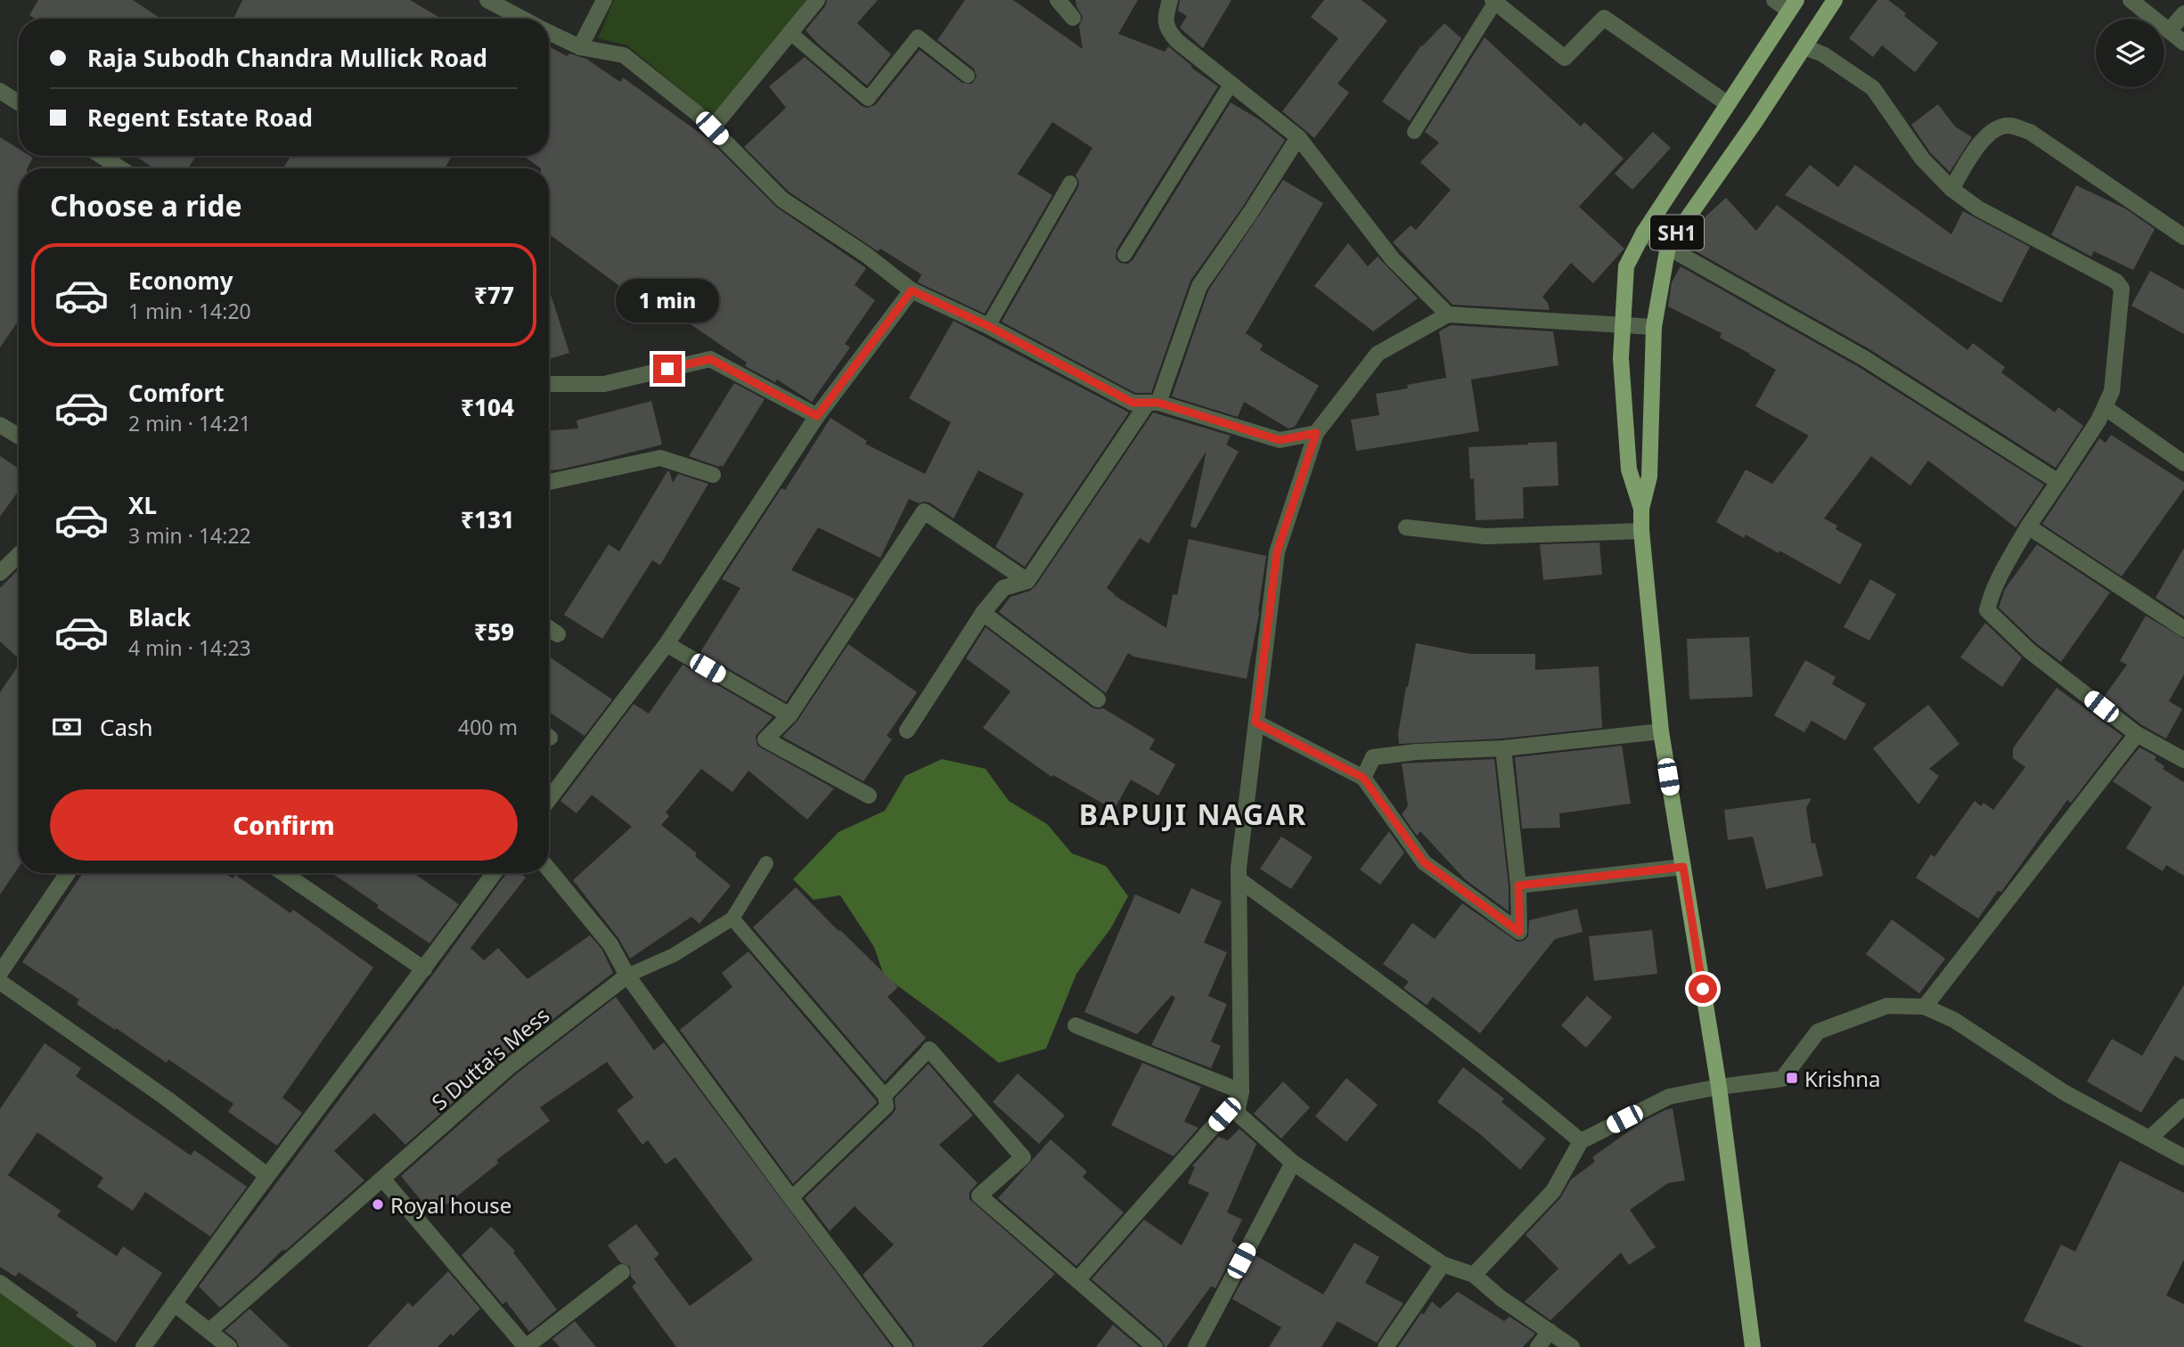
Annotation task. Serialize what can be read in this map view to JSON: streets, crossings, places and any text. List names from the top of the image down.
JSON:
{
  "streets": {
    "main road": ["SH1"],
    "street": ["S Dutta's Mess"]
  },
  "districts": ["BAPUJI NAGAR"],
  "places": {
    "transit": ["Krishna"],
    "other": ["Royal house"]
  },
  "page": {
    "banner": ["Raja Subodh Chandra Mullick Road", "Regent Estate Road"],
    "heading": "Choose a ride",
    "list": [
      {
        "name": "Economy",
        "note": "1 min · 14:20",
        "value": "₹77"
      },
      {
        "name": "Comfort",
        "note": "2 min · 14:21",
        "value": "₹104"
      },
      {
        "name": "XL",
        "note": "3 min · 14:22",
        "value": "₹131"
      },
      {
        "name": "Black",
        "note": "4 min · 14:23",
        "value": "₹59"
      }
    ],
    "bubble": "1 min",
    "pay": ["Cash", "400 m"],
    "buttons": "Confirm"
  }
}
